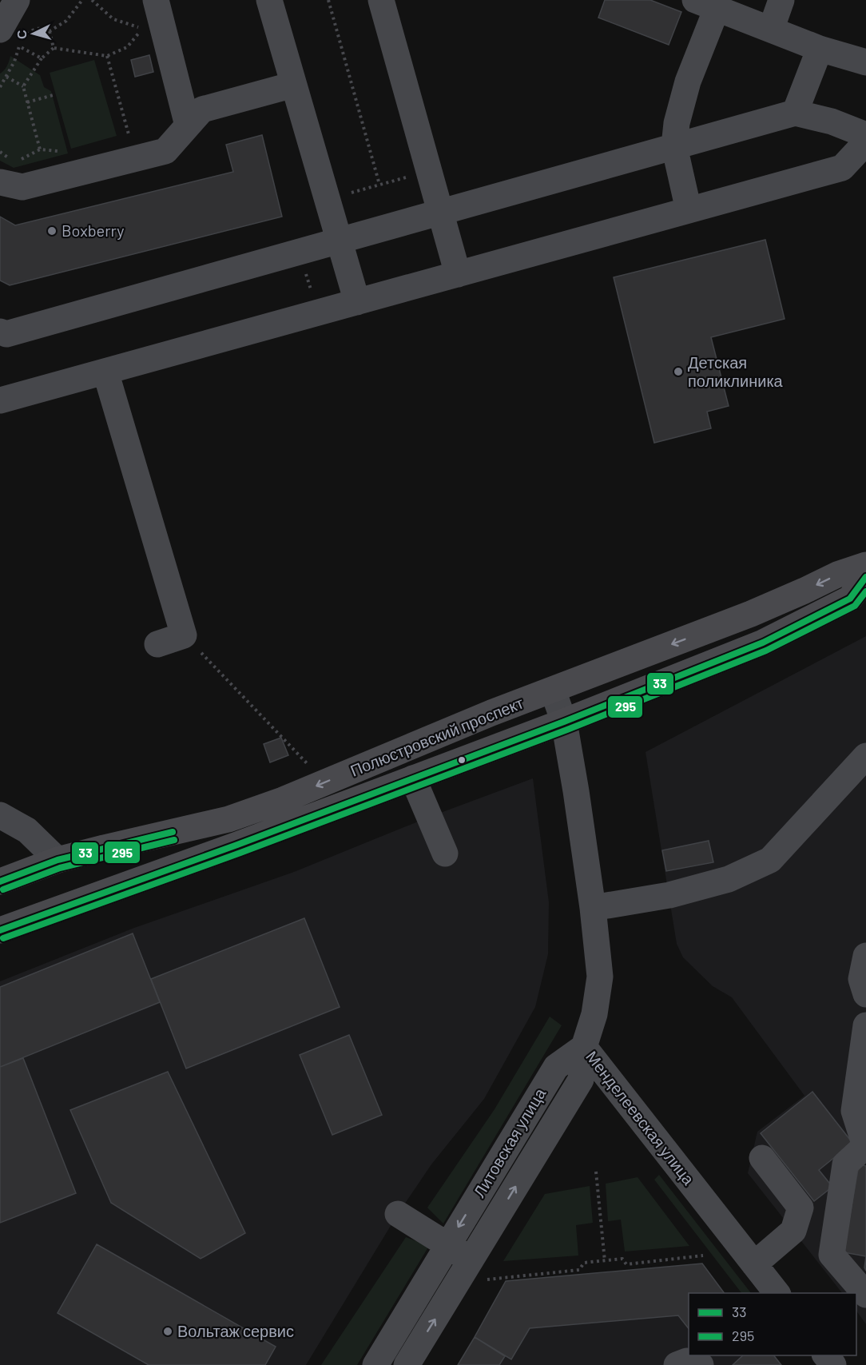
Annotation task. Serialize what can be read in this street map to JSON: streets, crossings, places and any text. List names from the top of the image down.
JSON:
{
  "streets": {
    "main road": ["Полюстровский проспект"],
    "street": ["Менделеевская улица", "Литовская улица"]
  },
  "crossings": [
    ["Полюстровский проспект", "Менделеевская улица"],
    ["Менделеевская улица", "Литовская улица"]
  ],
  "places": ["Boxberry", "Детская поликлиника", "Вольтаж сервис"],
  "lines": ["transit line 33", "transit line 295"],
  "legend": ["33", "295"],
  "north": "left"
}
